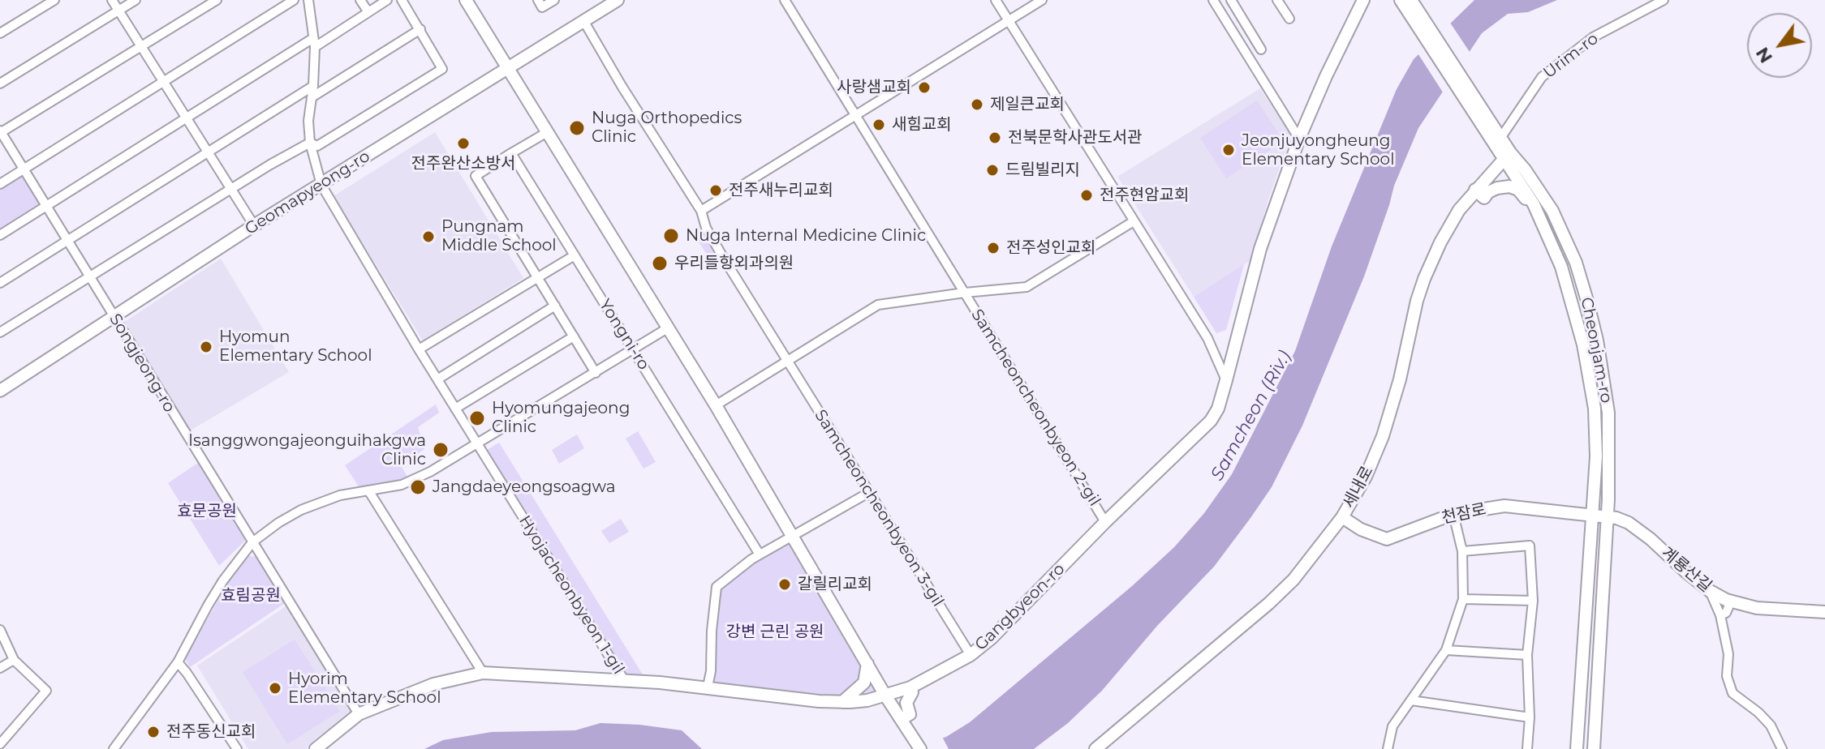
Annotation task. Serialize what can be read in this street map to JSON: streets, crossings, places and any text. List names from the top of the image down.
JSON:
{
  "streets": {
    "street": [
      "Urim-ro",
      "Geomapyeong-ro",
      "Yongni-ro",
      "Cheonjam-ro",
      "Songjeong-ro",
      "Samcheoncheonbyeon 2-gil",
      "세내로",
      "Samcheoncheonbyeon 3-gil",
      "천잠로",
      "계룡산길",
      "Hyojacheonbyeon 1-gil",
      "Gangbyeon-ro"
    ]
  },
  "crossings": [
    ["Urim-ro", "Cheonjam-ro"],
    ["Geomapyeong-ro", "Songjeong-ro"],
    ["Geomapyeong-ro", "Samcheoncheonbyeon 3-gil"],
    ["Geomapyeong-ro", "Hyojacheonbyeon 1-gil"],
    ["Cheonjam-ro", "세내로"],
    ["Cheonjam-ro", "천잠로"],
    ["Cheonjam-ro", "계룡산길"],
    ["Songjeong-ro", "Gangbyeon-ro"],
    ["Samcheoncheonbyeon 2-gil", "Samcheoncheonbyeon 3-gil"],
    ["Samcheoncheonbyeon 2-gil", "Gangbyeon-ro"],
    ["세내로", "천잠로"],
    ["Samcheoncheonbyeon 3-gil", "Gangbyeon-ro"],
    ["천잠로", "계룡산길"],
    ["Hyojacheonbyeon 1-gil", "Gangbyeon-ro"]
  ],
  "water": ["Samcheon (Riv.)"],
  "parks": ["효문공원", "효림공원", "강변 근린 공원"],
  "places": [
    "사랑샘교회",
    "제일큰교회",
    "새힘교회",
    "Nuga Orthopedics Clinic",
    "전북문학사관도서관",
    "전주완산소방서",
    "Jeonjuyongheung Elementary School",
    "드림빌리지",
    "전주새누리교회",
    "전주현암교회",
    "Nuga Internal Medicine Clinic",
    "Pungnam Middle School",
    "전주성인교회",
    "우리들항외과의원",
    "Hyomun Elementary School",
    "Hyomungajeong Clinic",
    "Isanggwongajeonguihakgwa Clinic",
    "Jangdaeyeongsoagwa",
    "갈릴리교회",
    "Hyorim Elementary School",
    "전주동신교회"
  ],
  "north": "bottom left"
}
